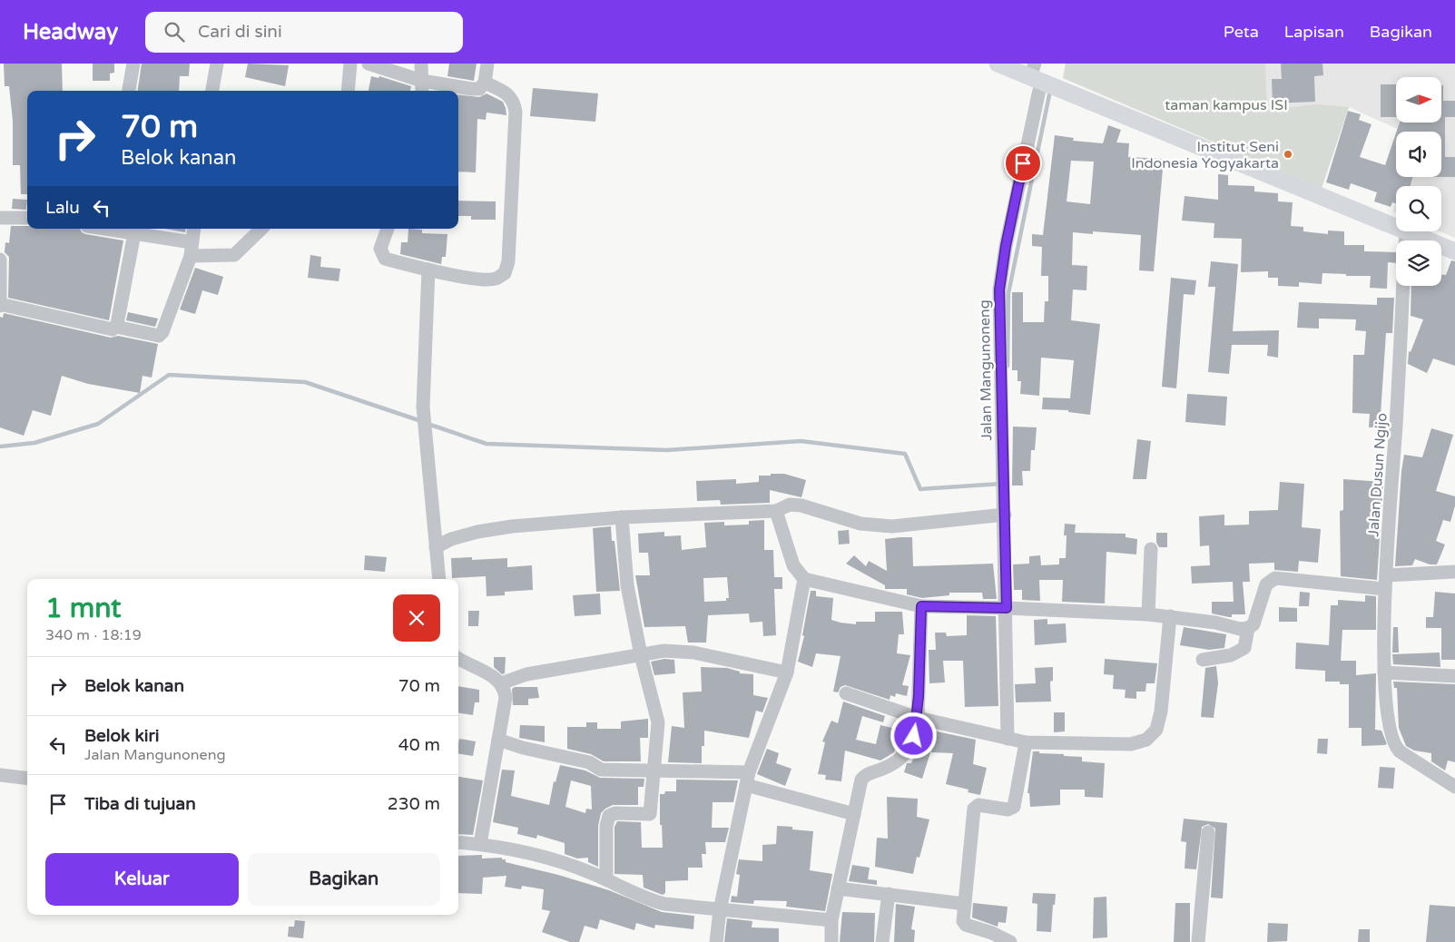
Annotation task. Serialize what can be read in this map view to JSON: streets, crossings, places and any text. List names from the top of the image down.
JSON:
{
  "streets": {
    "street": ["Jalan Mangunoneng", "Jalan Dusun Ngijo"]
  },
  "parks": ["taman kampus ISI"],
  "places": ["Institut Seni Indonesia Yogyakarta"],
  "north": "right",
  "page": {
    "header": "Headway",
    "search": "Cari di sini",
    "nav": ["Peta", "Lapisan", "Bagikan"],
    "turn": ["70 m", "Belok kanan"],
    "then": "Lalu",
    "heading": ["1 mnt", "340 m · 18:19"],
    "list": [
      {
        "name": "Belok kanan",
        "value": "70 m"
      },
      {
        "name": "Belok kiri",
        "note": "Jalan Mangunoneng",
        "value": "40 m"
      },
      {
        "name": "Tiba di tujuan",
        "value": "230 m"
      }
    ],
    "buttons": ["Keluar", "Bagikan"]
  }
}
